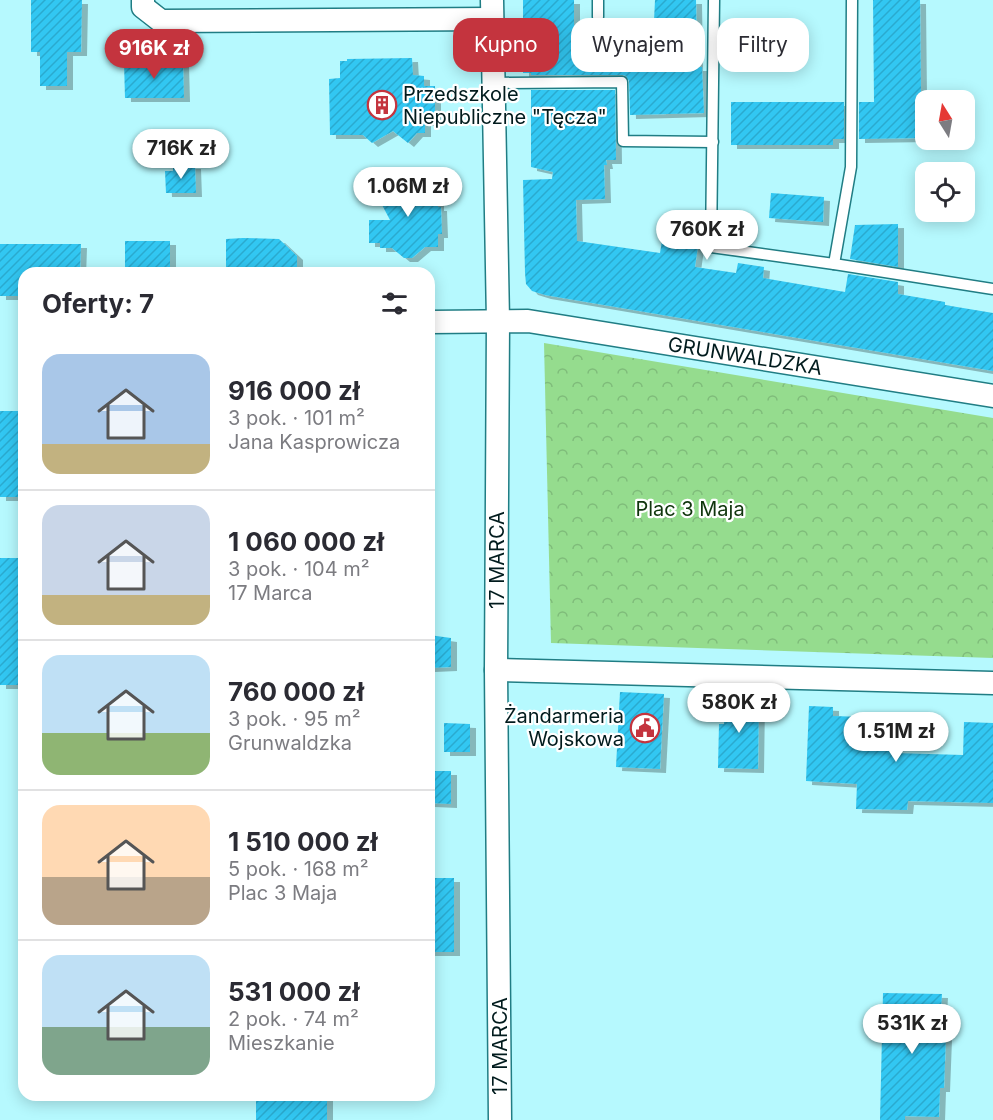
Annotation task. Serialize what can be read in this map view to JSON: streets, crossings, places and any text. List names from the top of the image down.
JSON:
{
  "streets": {
    "street": ["GRUNWALDZKA", "17 MARCA"]
  },
  "crossings": [
    ["GRUNWALDZKA", "17 MARCA"]
  ],
  "parks": ["Plac 3 Maja"],
  "places": {
    "building": ["Przedszkole Niepubliczne \"Tęcza\""],
    "public building": ["Żandarmeria Wojskowa"]
  },
  "north": "top",
  "page": {
    "chip": ["Kupno", "Wynajem", "Filtry"],
    "price": [
      "916K zł",
      "716K zł",
      "1.06M zł",
      "760K zł",
      "580K zł",
      "1.51M zł",
      "531K zł"
    ],
    "heading": "Oferty: 7",
    "list": [
      {
        "name": "916 000 zł",
        "note": "3 pok. · 101 m² · Jana Kasprowicza"
      },
      {
        "name": "1 060 000 zł",
        "note": "3 pok. · 104 m² · 17 Marca"
      },
      {
        "name": "760 000 zł",
        "note": "3 pok. · 95 m² · Grunwaldzka"
      },
      {
        "name": "1 510 000 zł",
        "note": "5 pok. · 168 m² · Plac 3 Maja"
      },
      {
        "name": "531 000 zł",
        "note": "2 pok. · 74 m² · Mieszkanie"
      }
    ]
  }
}
